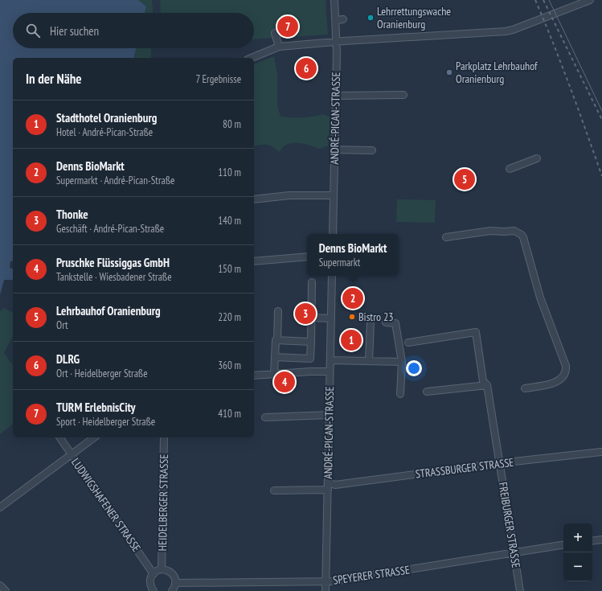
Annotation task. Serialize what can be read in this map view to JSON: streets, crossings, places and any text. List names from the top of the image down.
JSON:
{
  "streets": {
    "street": [
      "ANDRÉ-PICAN-STRASSE",
      "STRASSBURGER STRASSE",
      "HEIDELBERGER STRASSE",
      "LUDWIGSHAFENER STRASSE",
      "FREIBURGER STRASSE",
      "SPEYERER STRASSE"
    ]
  },
  "crossings": [
    ["ANDRÉ-PICAN-STRASSE", "STRASSBURGER STRASSE"],
    ["ANDRÉ-PICAN-STRASSE", "SPEYERER STRASSE"],
    ["STRASSBURGER STRASSE", "FREIBURGER STRASSE"],
    ["FREIBURGER STRASSE", "SPEYERER STRASSE"]
  ],
  "places": ["Lehrrettungswache Oranienburg", "Parkplatz Lehrbauhof Oranienburg", "Bistro 23"],
  "page": {
    "search": "Hier suchen",
    "pins": [
      "7",
      "6",
      "5",
      "2",
      "3",
      "1",
      "4"
    ],
    "heading": ["In der Nähe", "7 Ergebnisse"],
    "list": [
      {
        "mark": "1",
        "name": "Stadthotel Oranienburg",
        "note": "Hotel · André-Pican-Straße",
        "value": "80 m"
      },
      {
        "mark": "2",
        "name": "Denns BioMarkt",
        "note": "Supermarkt · André-Pican-Straße",
        "value": "110 m"
      },
      {
        "mark": "3",
        "name": "Thonke",
        "note": "Geschäft · André-Pican-Straße",
        "value": "140 m"
      },
      {
        "mark": "4",
        "name": "Pruschke Flüssiggas GmbH",
        "note": "Tankstelle · Wiesbadener Straße",
        "value": "150 m"
      },
      {
        "mark": "5",
        "name": "Lehrbauhof Oranienburg",
        "note": "Ort",
        "value": "220 m"
      },
      {
        "mark": "6",
        "name": "DLRG",
        "note": "Ort · Heidelberger Straße",
        "value": "360 m"
      },
      {
        "mark": "7",
        "name": "TURM ErlebnisCity",
        "note": "Sport · Heidelberger Straße",
        "value": "410 m"
      }
    ],
    "popup": ["Denns BioMarkt", "Supermarkt"],
    "map_buttons": ["+", "−"]
  }
}
